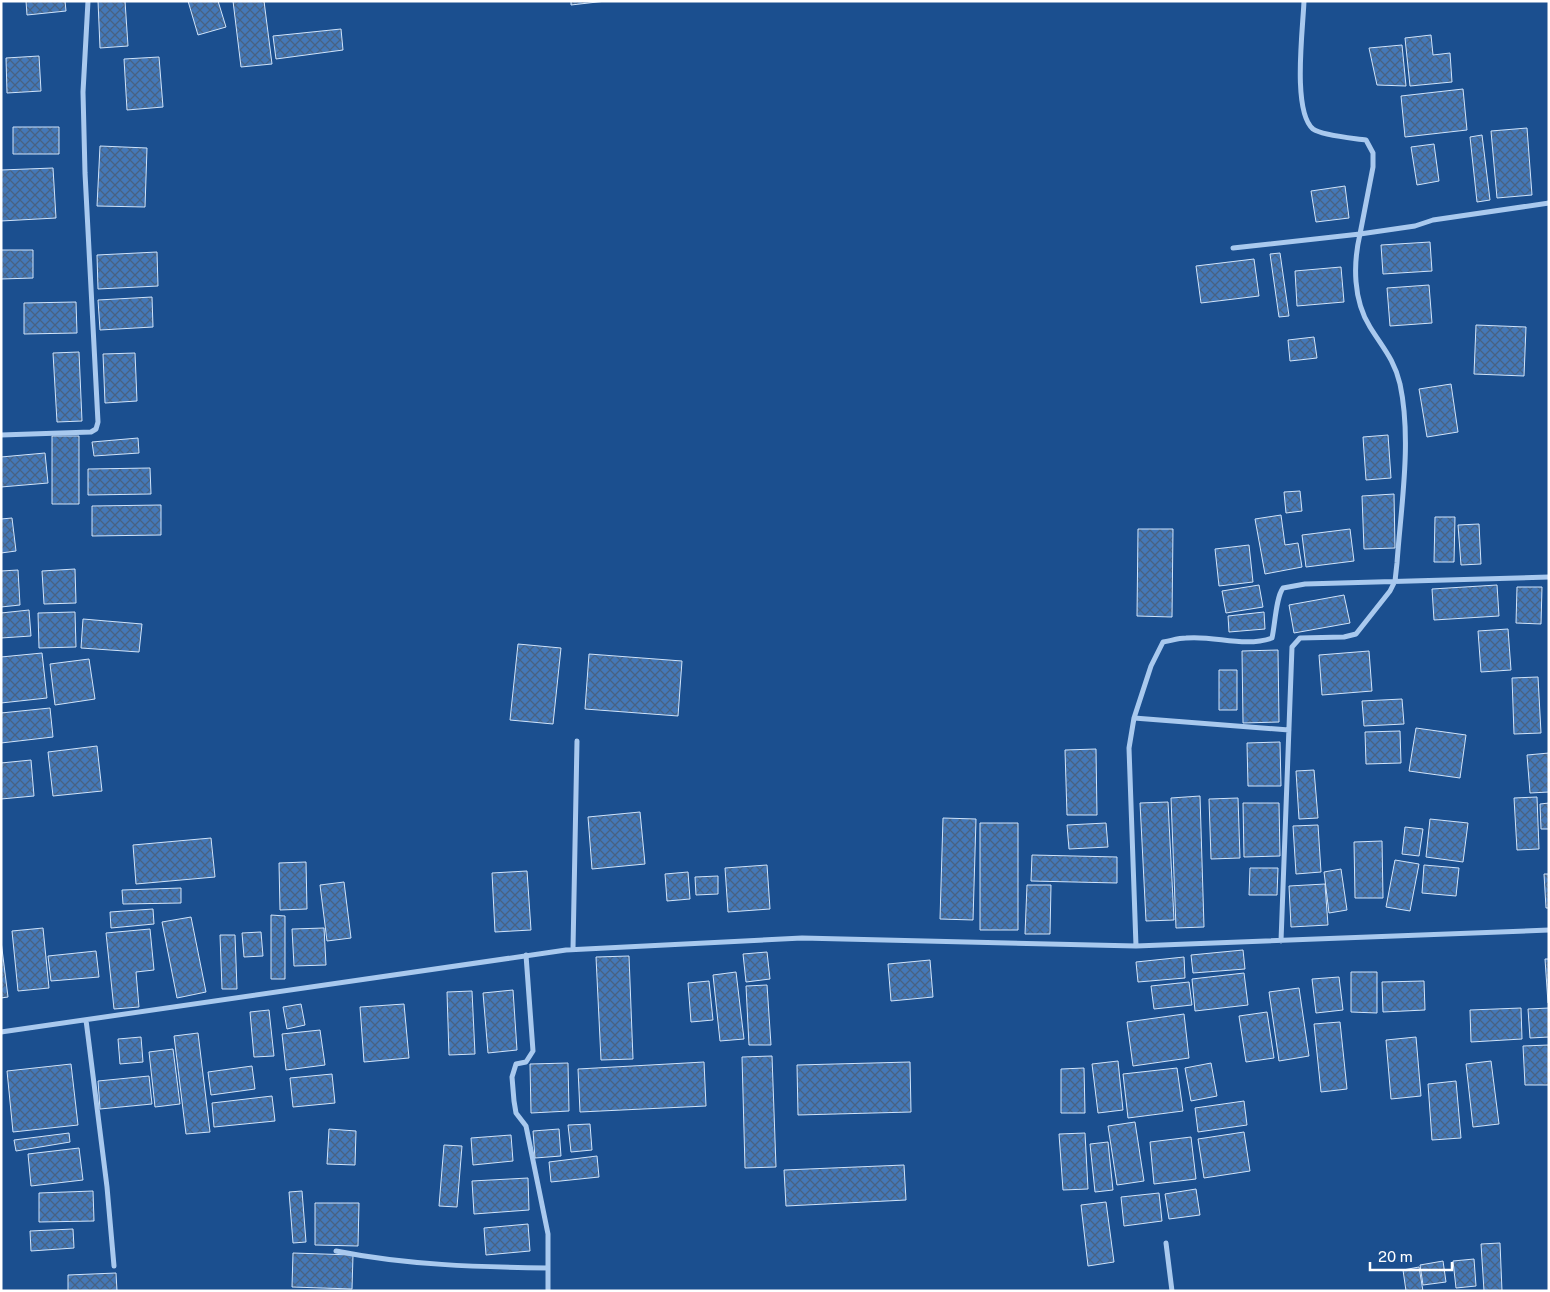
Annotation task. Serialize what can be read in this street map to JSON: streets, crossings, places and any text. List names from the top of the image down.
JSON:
{
  "scale_bar": "20 m"
}
